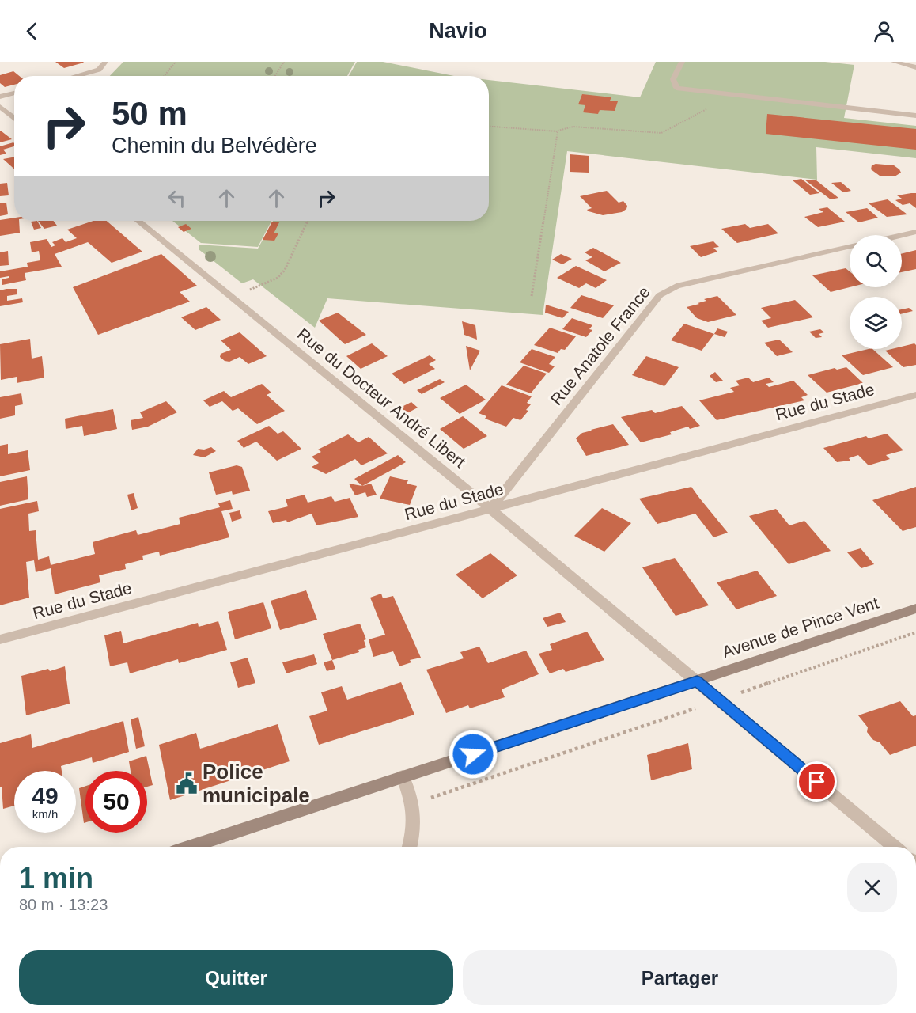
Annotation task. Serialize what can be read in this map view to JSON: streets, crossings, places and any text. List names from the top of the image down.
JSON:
{
  "streets": {
    "main road": ["Avenue de Pince Vent"],
    "street": ["Rue Anatole France", "Rue du Docteur André Libert", "Rue du Stade"]
  },
  "crossings": [
    ["Rue Anatole France", "Rue du Docteur André Libert"],
    ["Rue Anatole France", "Rue du Stade"],
    ["Rue du Docteur André Libert", "Rue du Stade"],
    ["Rue du Docteur André Libert", "Avenue de Pince Vent"]
  ],
  "places": {
    "public building": ["Police municipale"]
  },
  "page": {
    "header": "Navio",
    "turn": ["50 m", "Chemin du Belvédère"],
    "speed": "49 km/h",
    "limit": "50",
    "heading": ["1 min", "80 m · 13:23"],
    "buttons": ["Quitter", "Partager"]
  }
}
